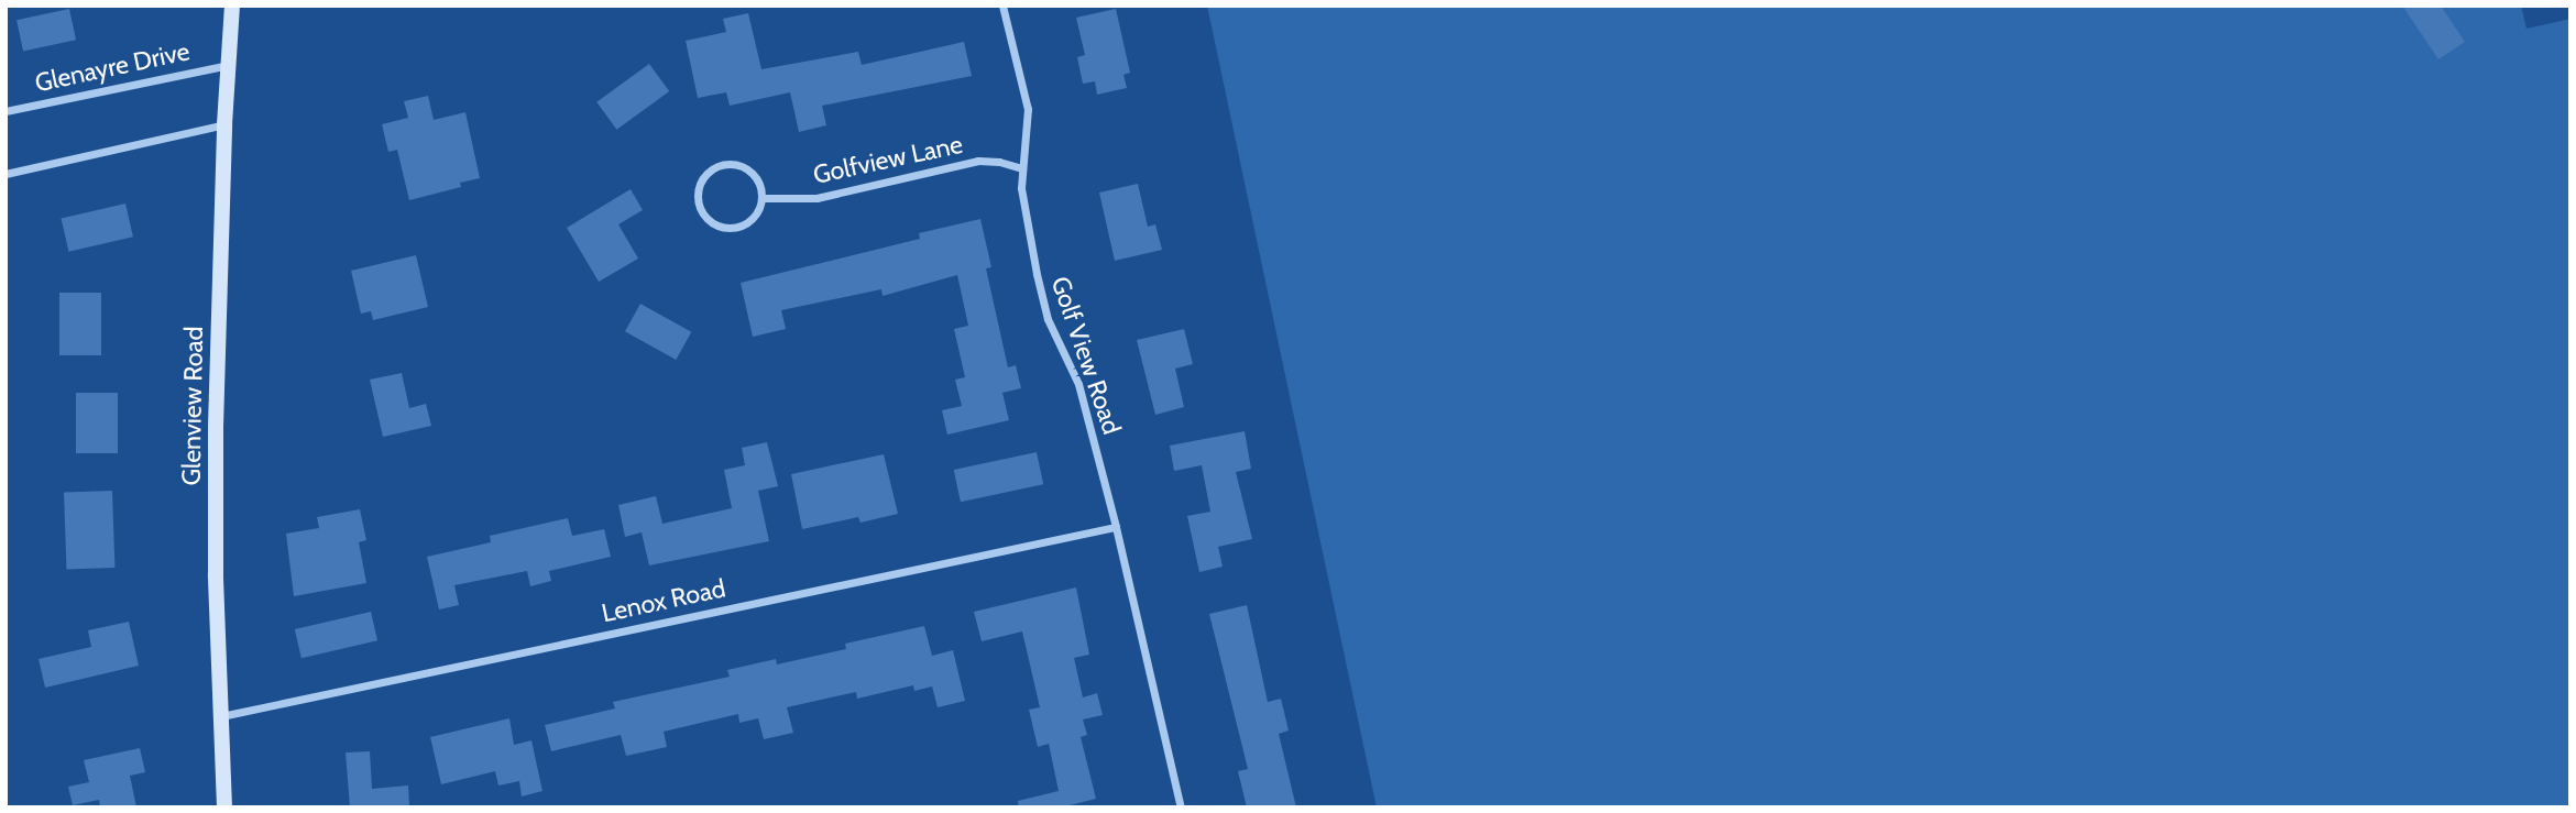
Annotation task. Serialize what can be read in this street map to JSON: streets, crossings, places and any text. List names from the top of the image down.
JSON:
{
  "streets": {
    "main road": ["Glenview Road"],
    "street": [
      "Glenayre Drive",
      "Golfview Lane",
      "Golf View Road",
      "Lenox Road"
    ]
  },
  "crossings": [
    ["Glenayre Drive", "Glenview Road"],
    ["Golfview Lane", "Golf View Road"],
    ["Golf View Road", "Lenox Road"],
    ["Glenview Road", "Lenox Road"]
  ]
}
